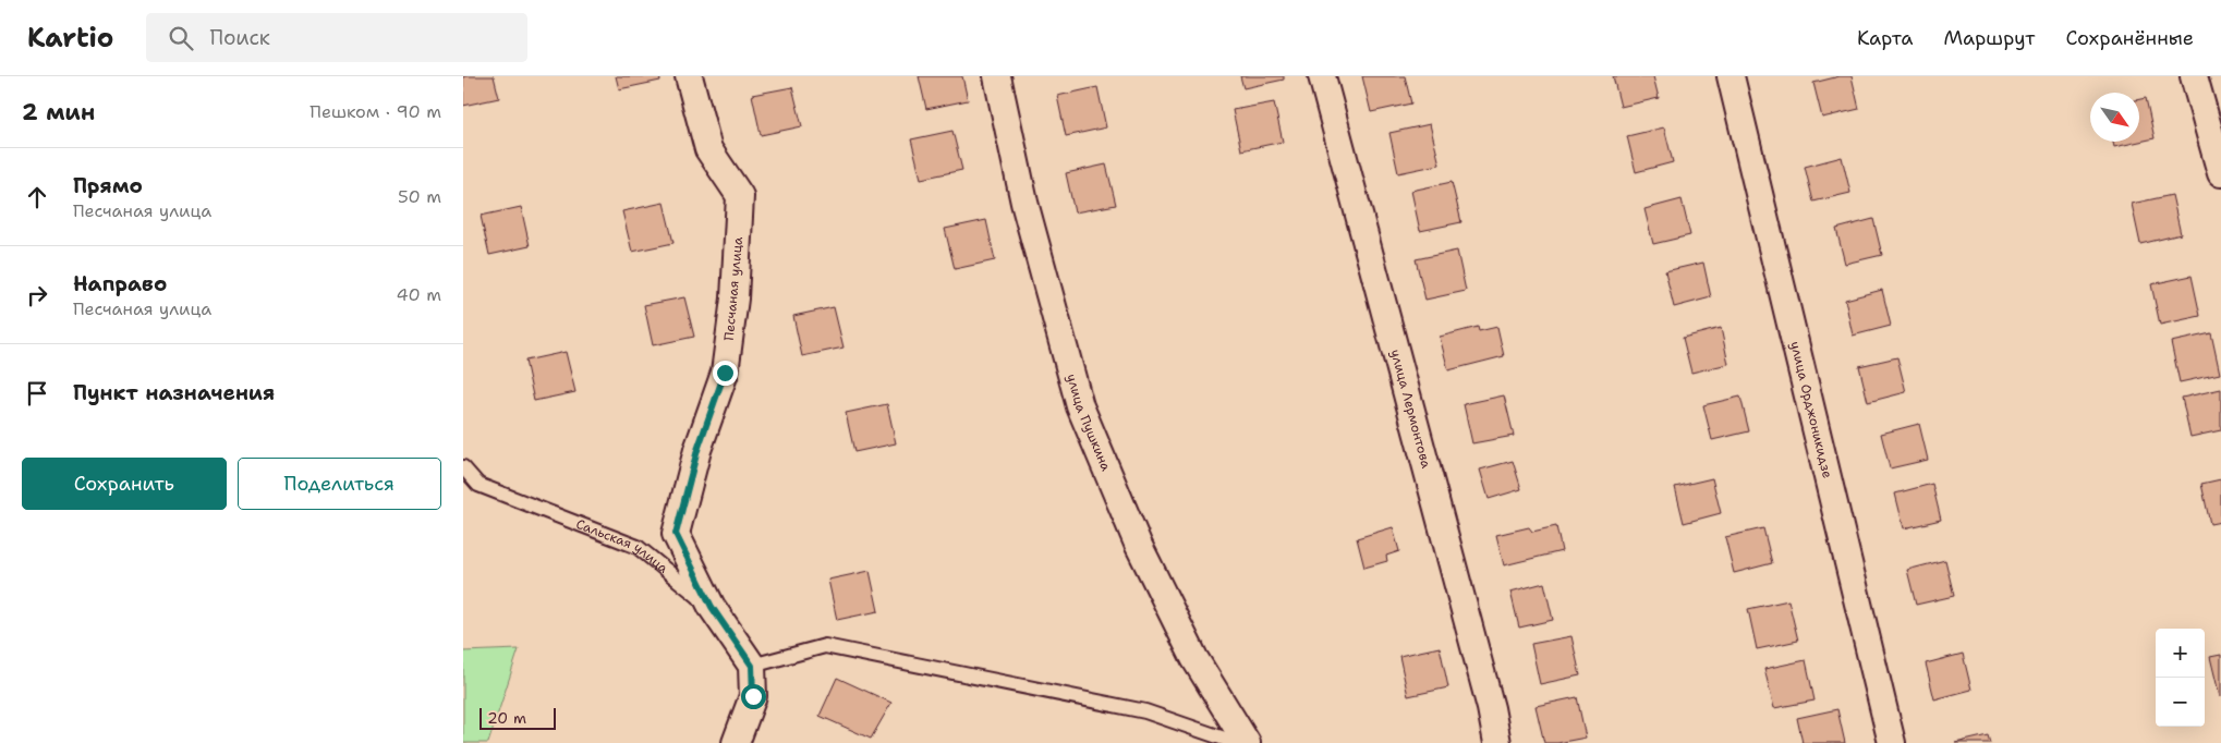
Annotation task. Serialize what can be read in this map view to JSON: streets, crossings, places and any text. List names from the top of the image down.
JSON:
{
  "streets": {
    "street": [
      "Песчаная улица",
      "улица Лермонтова",
      "улица Орджоникидзе",
      "улица Пушкина"
    ],
    "lane": ["Сальская улица"]
  },
  "crossings": [
    ["Песчаная улица", "Сальская улица"]
  ],
  "scale_bar": "20 m",
  "north": "bottom right",
  "page": {
    "header": "Kartio",
    "search": "Поиск",
    "nav": ["Карта", "Маршрут", "Сохранённые"],
    "heading": ["2 мин", "Пешком · 90 m"],
    "list": [
      ["Прямо", "Песчаная улица", "50 m"],
      ["Направо", "Песчаная улица", "40 m"],
      "Пункт назначения"
    ],
    "buttons": ["Сохранить", "Поделиться"],
    "map_buttons": ["+", "−"],
    "scale": "20 m"
  }
}
